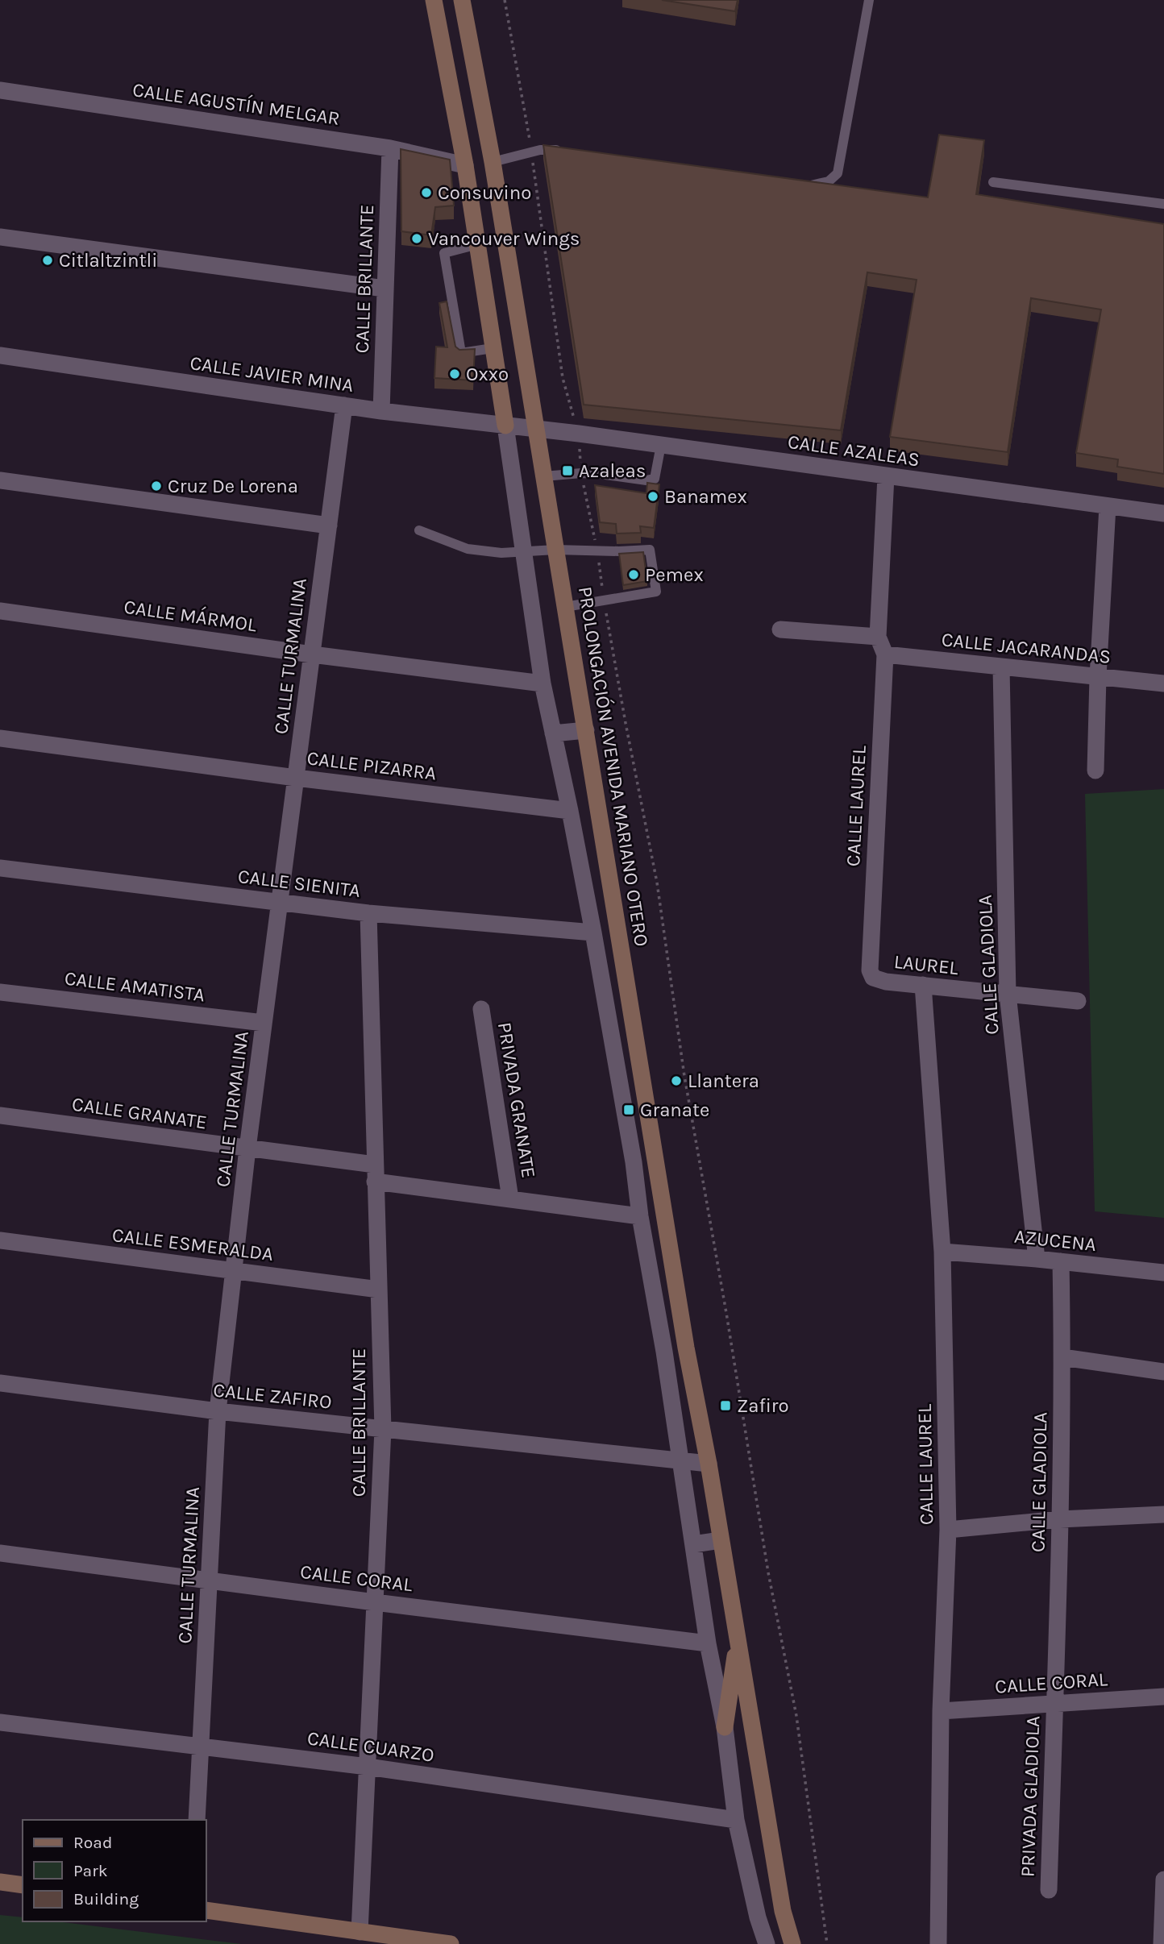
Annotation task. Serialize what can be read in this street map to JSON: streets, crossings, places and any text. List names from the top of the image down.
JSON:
{
  "streets": {
    "main road": ["PROLONGACIÓN AVENIDA MARIANO OTERO"],
    "street": [
      "CALLE AGUSTÍN MELGAR",
      "CALLE BRILLANTE",
      "CALLE JAVIER MINA",
      "CALLE AZALEAS",
      "CALLE MÁRMOL",
      "CALLE JACARANDAS",
      "CALLE TURMALINA",
      "CALLE PIZARRA",
      "CALLE LAUREL",
      "CALLE SIENITA",
      "LAUREL",
      "CALLE GLADIOLA",
      "CALLE AMATISTA",
      "PRIVADA GRANATE",
      "CALLE GRANATE",
      "AZUCENA",
      "CALLE ESMERALDA",
      "CALLE ZAFIRO",
      "CALLE CORAL",
      "CALLE CUARZO",
      "PRIVADA GLADIOLA"
    ]
  },
  "crossings": [
    ["CALLE AGUSTÍN MELGAR", "CALLE BRILLANTE"],
    ["CALLE BRILLANTE", "CALLE JAVIER MINA"],
    ["CALLE BRILLANTE", "CALLE SIENITA"],
    ["CALLE BRILLANTE", "CALLE GRANATE"],
    ["CALLE BRILLANTE", "CALLE ESMERALDA"],
    ["CALLE BRILLANTE", "CALLE ZAFIRO"],
    ["CALLE BRILLANTE", "CALLE CORAL"],
    ["CALLE BRILLANTE", "CALLE CUARZO"],
    ["CALLE JAVIER MINA", "CALLE AZALEAS"],
    ["CALLE JAVIER MINA", "CALLE TURMALINA"],
    ["CALLE JAVIER MINA", "PROLONGACIÓN AVENIDA MARIANO OTERO"],
    ["CALLE AZALEAS", "PROLONGACIÓN AVENIDA MARIANO OTERO"],
    ["CALLE AZALEAS", "CALLE LAUREL"],
    ["CALLE MÁRMOL", "CALLE TURMALINA"],
    ["CALLE JACARANDAS", "CALLE LAUREL"],
    ["CALLE JACARANDAS", "CALLE GLADIOLA"],
    ["CALLE TURMALINA", "CALLE PIZARRA"],
    ["CALLE TURMALINA", "CALLE SIENITA"],
    ["CALLE TURMALINA", "CALLE AMATISTA"],
    ["CALLE TURMALINA", "CALLE GRANATE"],
    ["CALLE TURMALINA", "CALLE ESMERALDA"],
    ["CALLE TURMALINA", "CALLE ZAFIRO"],
    ["CALLE TURMALINA", "CALLE CORAL"],
    ["CALLE TURMALINA", "CALLE CUARZO"],
    ["PROLONGACIÓN AVENIDA MARIANO OTERO", "CALLE ZAFIRO"],
    ["CALLE LAUREL", "LAUREL"],
    ["CALLE LAUREL", "AZUCENA"],
    ["CALLE LAUREL", "CALLE CORAL"],
    ["LAUREL", "CALLE GLADIOLA"],
    ["CALLE GLADIOLA", "AZUCENA"],
    ["CALLE GLADIOLA", "CALLE CORAL"],
    ["CALLE GLADIOLA", "PRIVADA GLADIOLA"],
    ["PRIVADA GRANATE", "CALLE GRANATE"],
    ["CALLE CORAL", "PRIVADA GLADIOLA"]
  ],
  "places": {
    "other": [
      "Consuvino",
      "Vancouver Wings",
      "Citlaltzintli",
      "Oxxo",
      "Cruz De Lorena",
      "Banamex",
      "Pemex",
      "Llantera"
    ],
    "transit": ["Azaleas", "Granate", "Zafiro"]
  },
  "legend": ["Road", "Park", "Building"]
}
